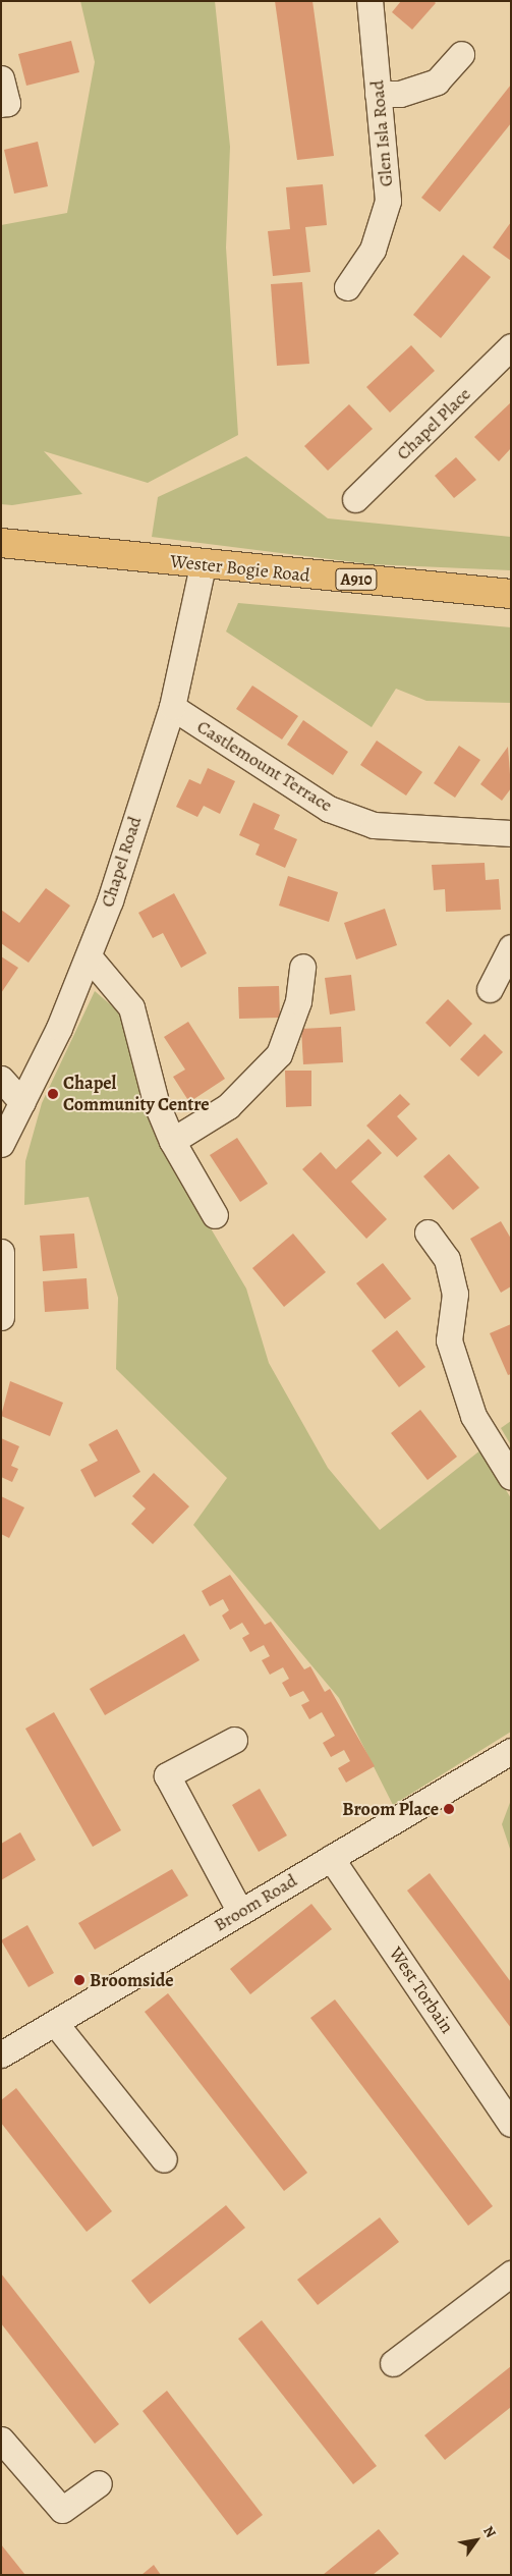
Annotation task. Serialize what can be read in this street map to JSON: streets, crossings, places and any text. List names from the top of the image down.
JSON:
{
  "streets": {
    "main road": ["Wester Bogie Road", "A910"],
    "street": [
      "Glen Isla Road",
      "Chapel Place",
      "Castlemount Terrace",
      "Chapel Road",
      "Broom Road",
      "West Torbain"
    ]
  },
  "crossings": [
    ["Wester Bogie Road", "Chapel Road"],
    ["Castlemount Terrace", "Chapel Road"],
    ["Broom Road", "West Torbain"]
  ],
  "places": ["Chapel Community Centre", "Broom Place", "Broomside"],
  "north": "top right"
}
